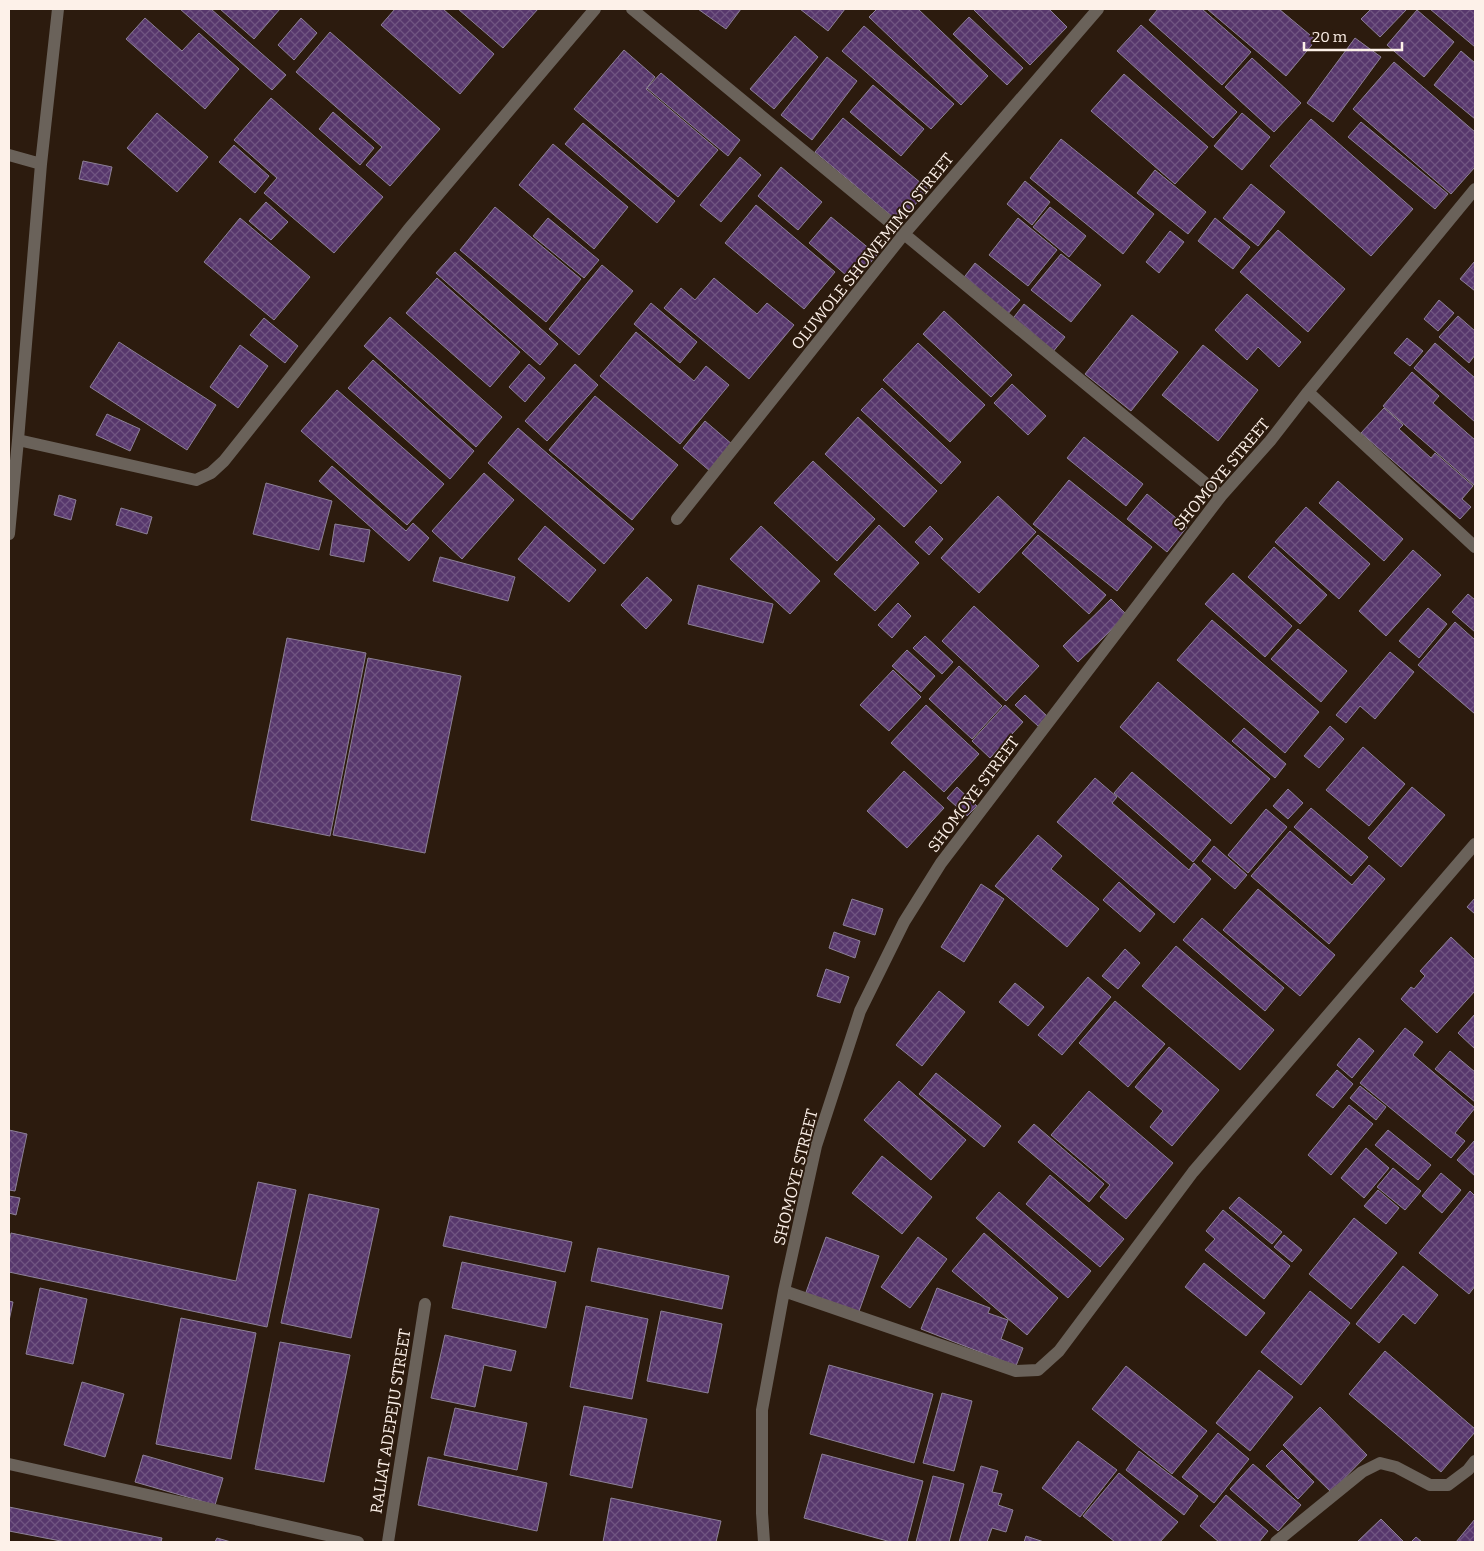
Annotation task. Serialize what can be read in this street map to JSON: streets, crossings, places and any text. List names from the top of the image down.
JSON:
{
  "streets": {
    "street": ["OLUWOLE SHOWEMIMO STREET", "SHOMOYE STREET", "RALIAT ADEPEJU STREET"]
  },
  "scale_bar": "20 m"
}
